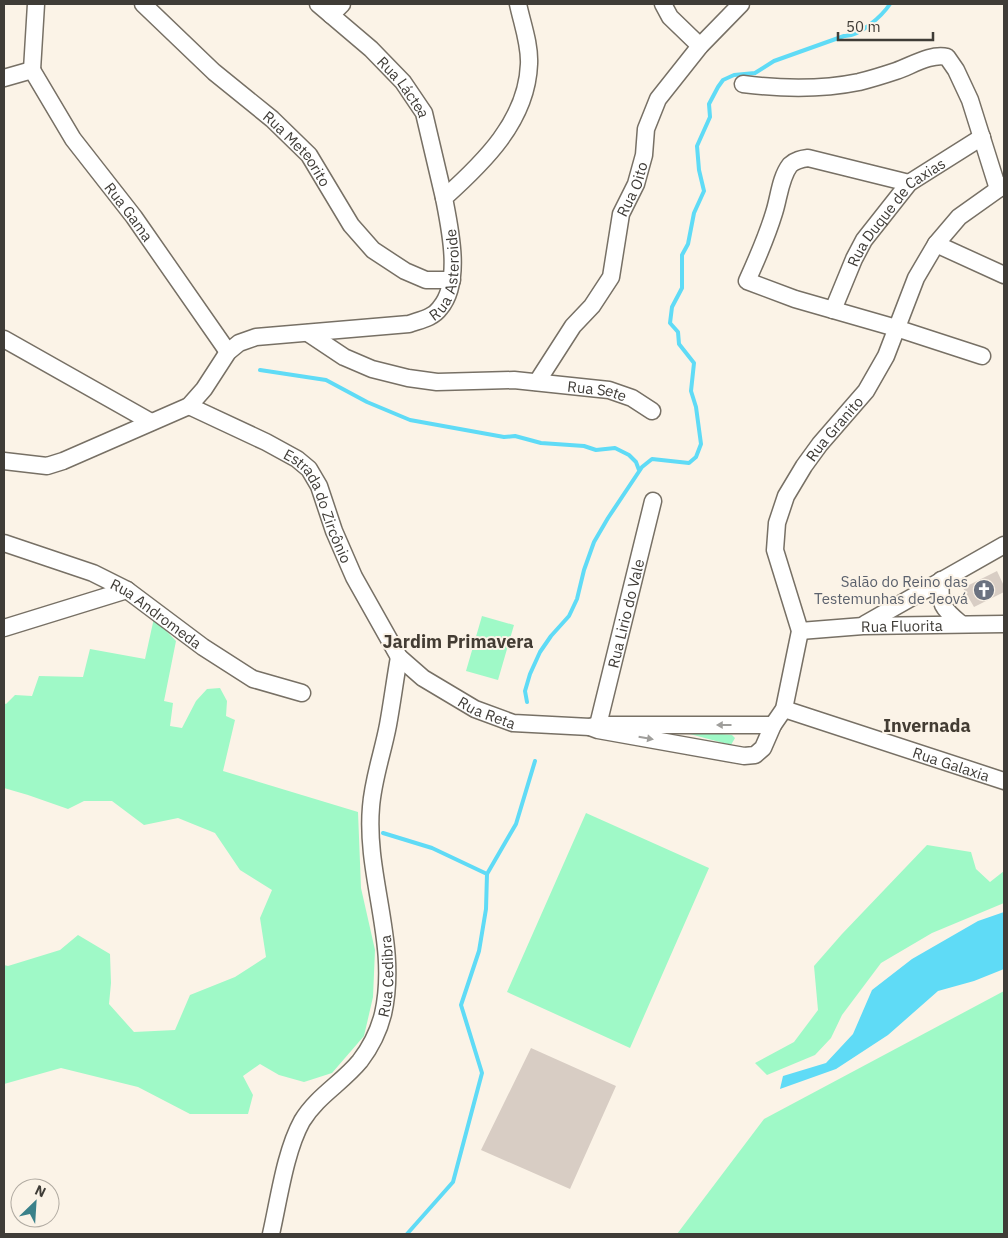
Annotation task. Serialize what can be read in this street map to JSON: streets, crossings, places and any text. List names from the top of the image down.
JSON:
{
  "streets": {
    "street": [
      "Rua Láctea",
      "Rua Meteorito",
      "Rua Oito",
      "Rua Gama",
      "Rua Duque de Caxias",
      "Rua Asteroide",
      "Rua Sete",
      "Rua Granito",
      "Estrada do Zircônio",
      "Rua Andromeda",
      "Rua Lirio do Vale",
      "Rua Fluorita",
      "Rua Reta",
      "Rua Galaxia",
      "Rua Cedibra"
    ]
  },
  "crossings": [
    ["Rua Láctea", "Rua Asteroide"],
    ["Rua Meteorito", "Rua Asteroide"],
    ["Rua Oito", "Rua Sete"],
    ["Rua Gama", "Rua Asteroide"],
    ["Rua Asteroide", "Rua Sete"],
    ["Rua Asteroide", "Estrada do Zircônio"],
    ["Rua Granito", "Rua Fluorita"],
    ["Rua Granito", "Rua Reta"],
    ["Rua Granito", "Rua Galaxia"],
    ["Estrada do Zircônio", "Rua Reta"],
    ["Estrada do Zircônio", "Rua Cedibra"],
    ["Rua Lirio do Vale", "Rua Reta"],
    ["Rua Reta", "Rua Galaxia"],
    ["Rua Reta", "Rua Cedibra"]
  ],
  "districts": ["Jardim Primavera", "Invernada"],
  "places": {
    "church": ["Salão do Reino das Testemunhas de Jeová"]
  },
  "scale_bar": "50 m",
  "north": "top right"
}
